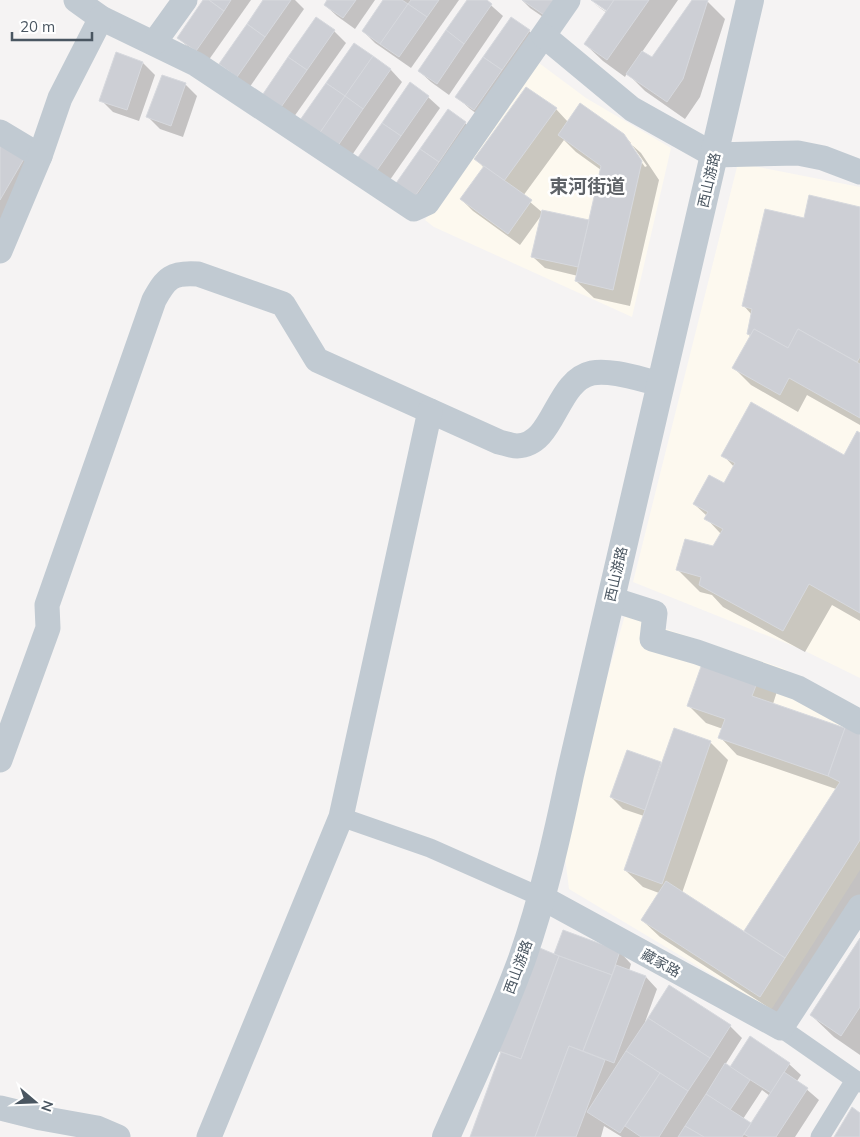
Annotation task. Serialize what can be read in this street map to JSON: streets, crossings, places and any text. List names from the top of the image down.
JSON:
{
  "streets": {
    "street": ["西山游路", "藏家路"]
  },
  "crossings": [
    ["西山游路", "藏家路"]
  ],
  "districts": ["束河街道"],
  "scale_bar": "20 m",
  "north": "right"
}
